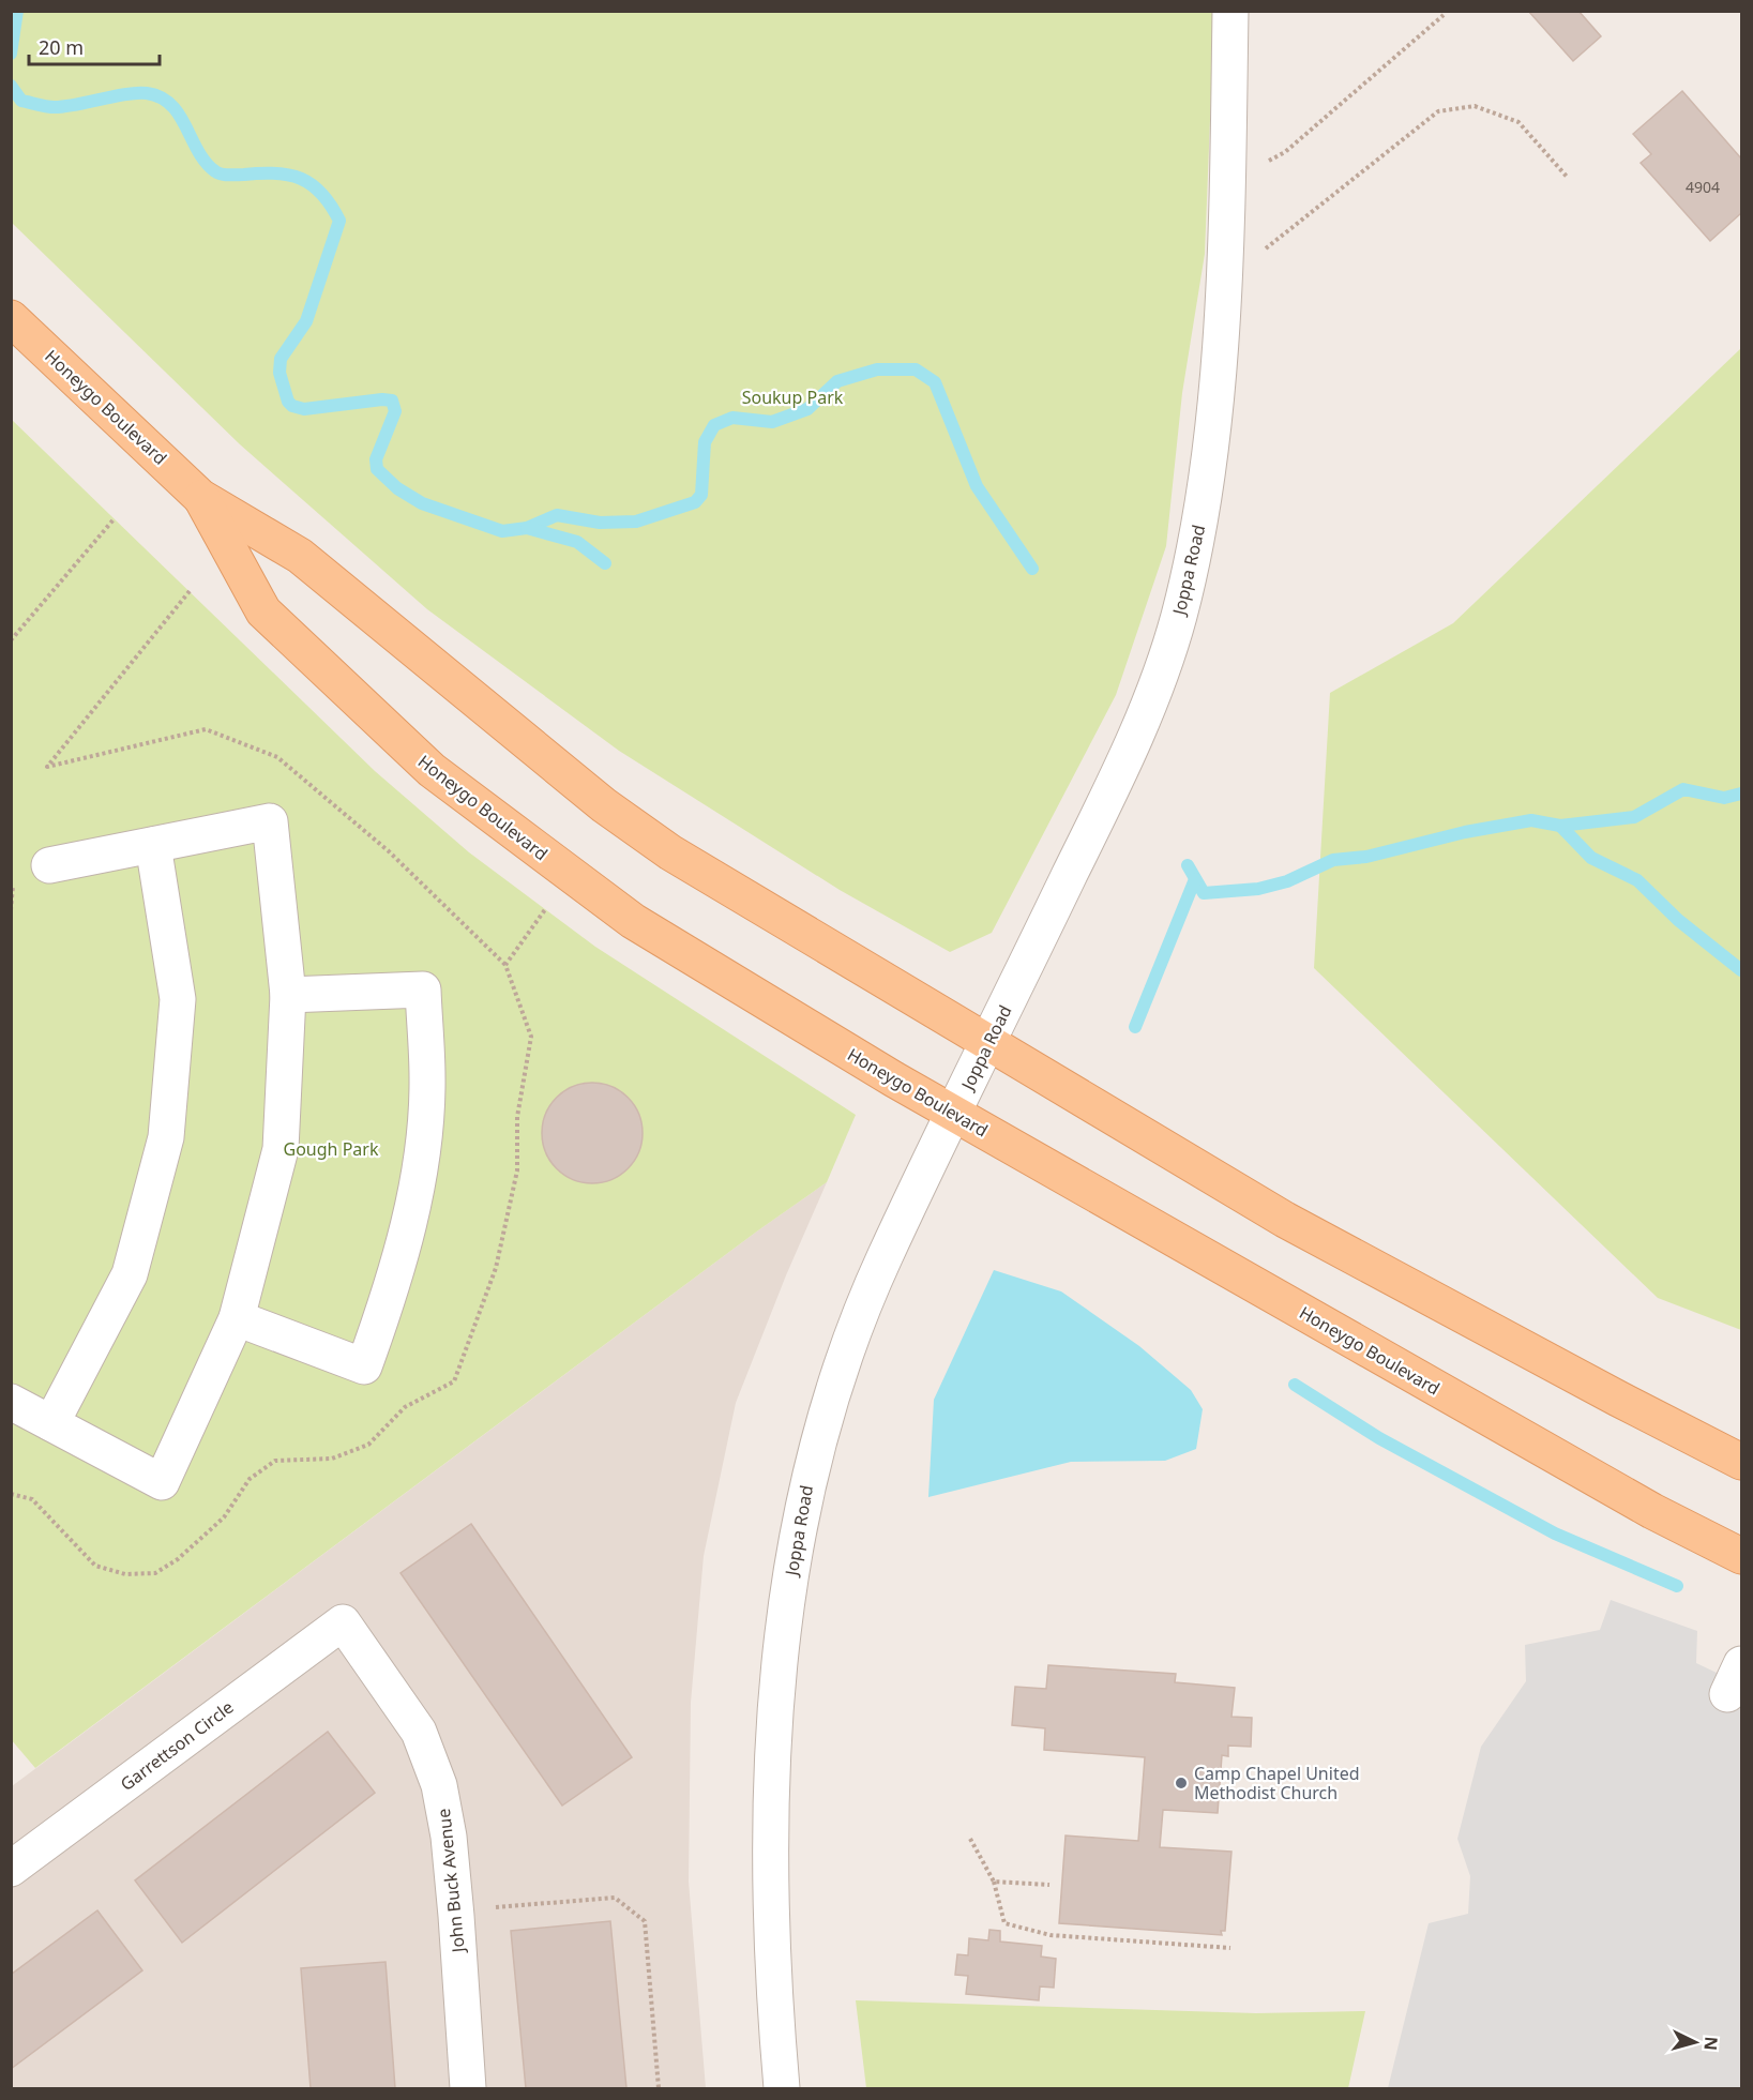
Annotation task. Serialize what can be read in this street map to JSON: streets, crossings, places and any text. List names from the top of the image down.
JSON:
{
  "streets": {
    "main road": ["Honeygo Boulevard"],
    "street": ["Joppa Road", "Garrettson Circle", "John Buck Avenue"]
  },
  "crossings": [
    ["Honeygo Boulevard", "Joppa Road"],
    ["Garrettson Circle", "John Buck Avenue"]
  ],
  "parks": ["Soukup Park", "Gough Park"],
  "places": ["Camp Chapel United Methodist Church"],
  "house_numbers": ["4904"],
  "scale_bar": "20 m",
  "north": "right"
}
